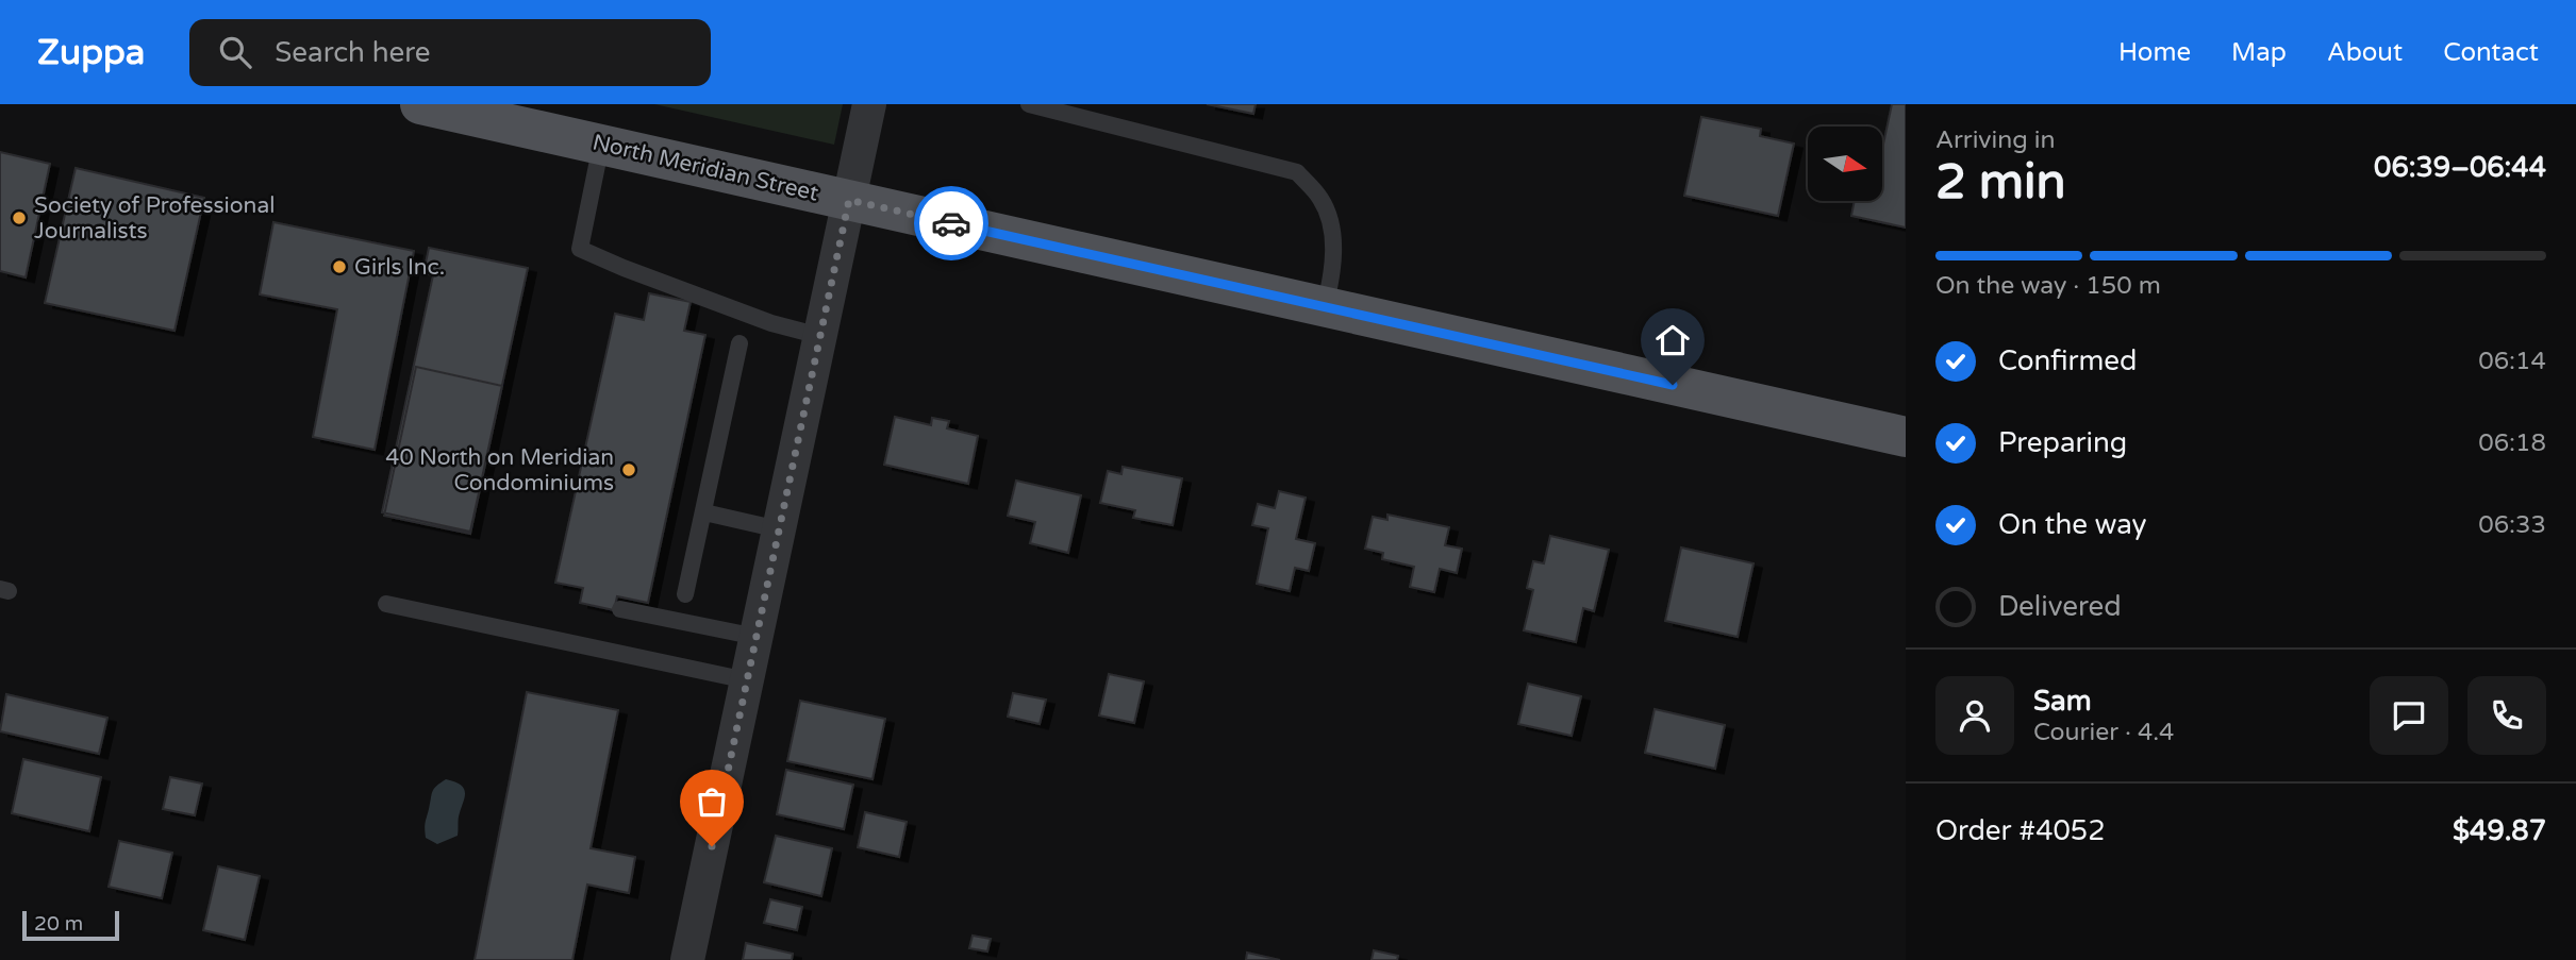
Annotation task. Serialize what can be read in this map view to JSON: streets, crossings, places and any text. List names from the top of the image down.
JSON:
{
  "streets": {
    "main road": ["North Meridian Street"]
  },
  "places": ["Society of Professional Journalists", "Girls Inc.", "40 North on Meridian Condominiums"],
  "scale_bar": "20 m",
  "north": "right",
  "page": {
    "header": "Zuppa",
    "search": "Search here",
    "nav": [
      "Home",
      "Map",
      "About",
      "Contact"
    ],
    "heading": ["2 min", "Arriving in", "06:39–06:44"],
    "panel": [
      "Sam",
      "Courier · 4.4",
      "Order #4052",
      "$49.87"
    ],
    "bar": "On the way · 150 m",
    "list": [
      ["Confirmed", "06:14"],
      ["Preparing", "06:18"],
      ["On the way", "06:33"],
      "Delivered"
    ],
    "scale": "20 m"
  }
}
